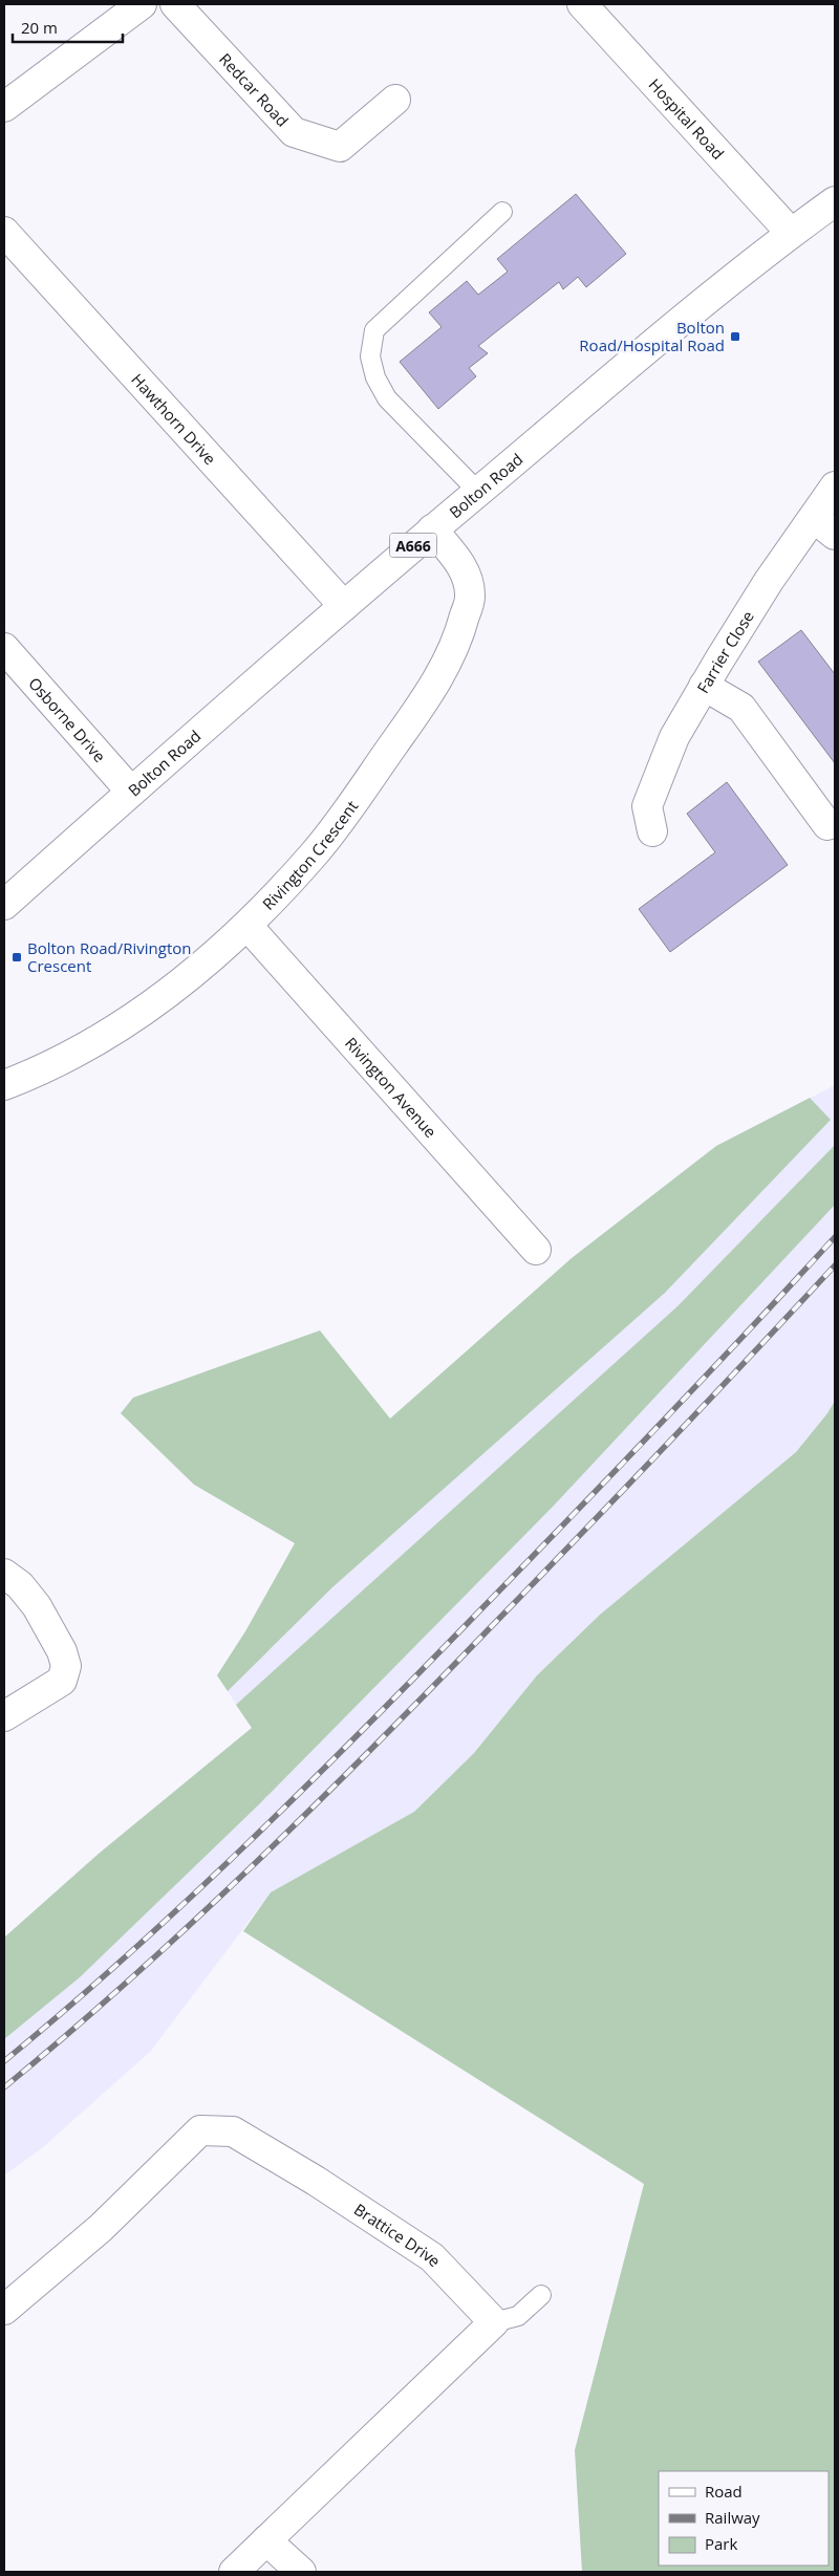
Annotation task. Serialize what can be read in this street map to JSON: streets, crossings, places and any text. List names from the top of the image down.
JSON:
{
  "streets": {
    "street": [
      "Redcar Road",
      "Hospital Road",
      "Hawthorn Drive",
      "Bolton Road",
      "A666",
      "Farrier Close",
      "Osborne Drive",
      "Rivington Crescent",
      "Rivington Avenue",
      "Brattice Drive"
    ]
  },
  "crossings": [
    ["Hospital Road", "Bolton Road"],
    ["Hawthorn Drive", "Bolton Road"],
    ["Bolton Road", "Osborne Drive"],
    ["Bolton Road", "Rivington Crescent"],
    ["Rivington Crescent", "Rivington Avenue"]
  ],
  "places": {
    "transit": ["Bolton Road/Hospital Road", "Bolton Road/Rivington Crescent"]
  },
  "legend": ["Road", "Railway", "Park"],
  "scale_bar": "20 m"
}
